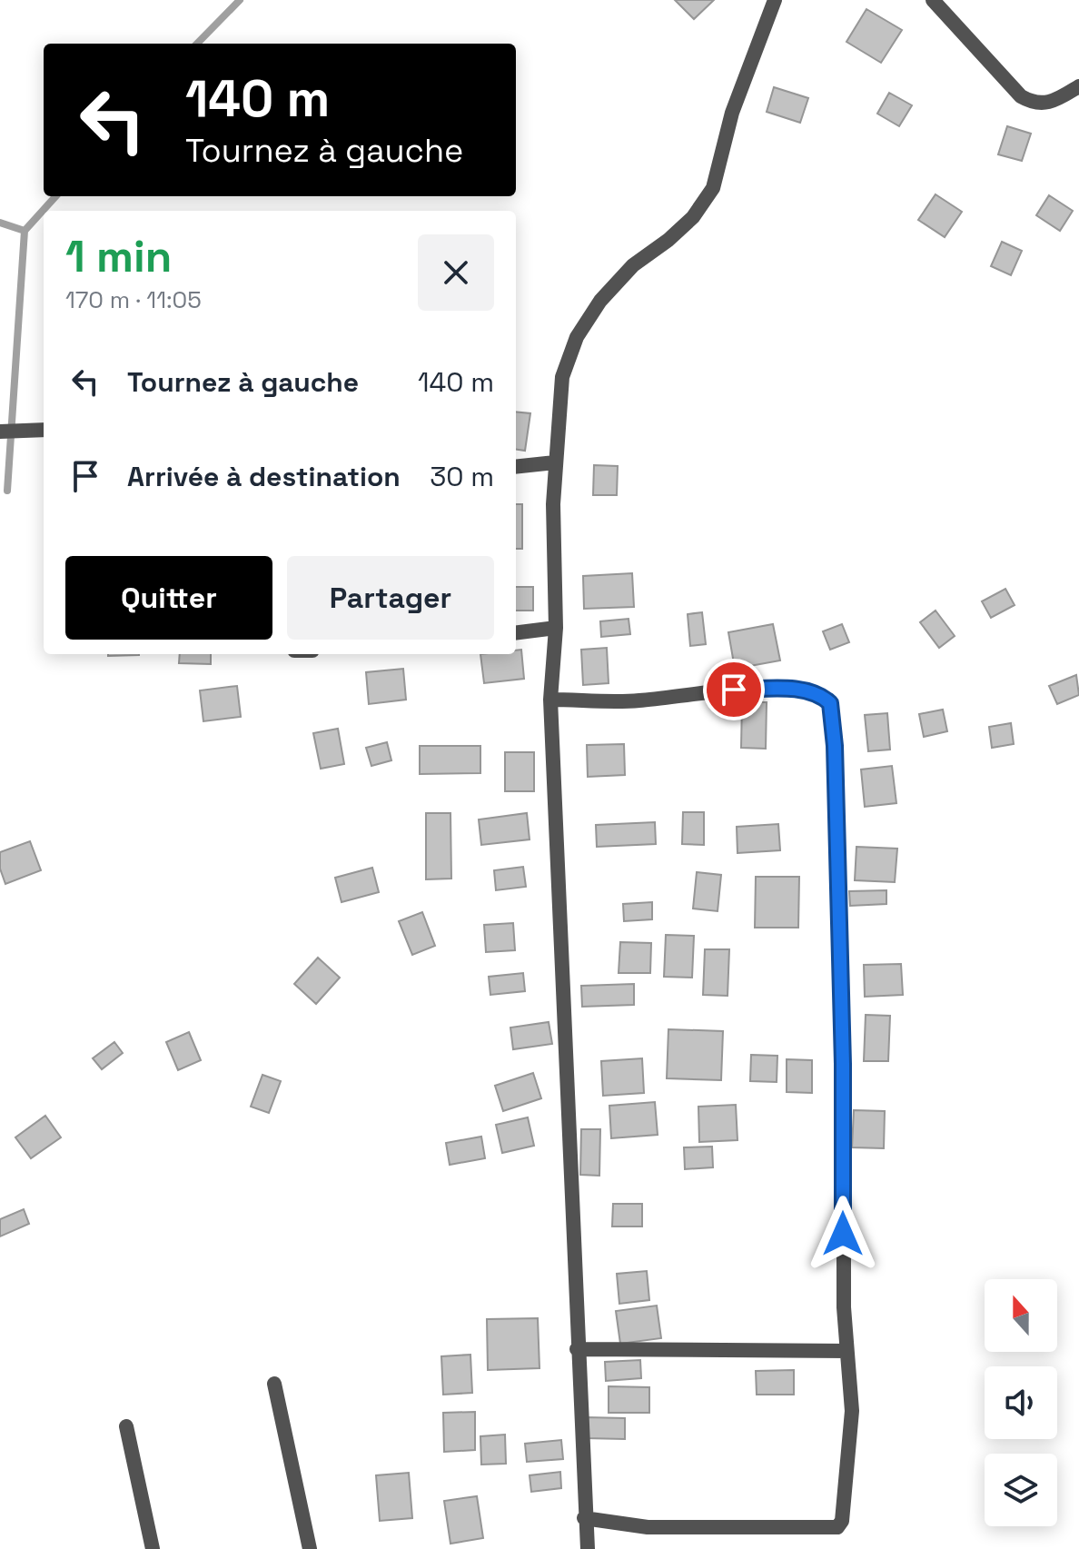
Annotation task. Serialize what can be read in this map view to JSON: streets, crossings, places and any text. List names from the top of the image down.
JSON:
{
  "north": "top",
  "page": {
    "turn": ["140 m", "Tournez à gauche"],
    "heading": ["1 min", "170 m · 11:05"],
    "list": [
      {
        "name": "Tournez à gauche",
        "value": "140 m"
      },
      {
        "name": "Arrivée à destination",
        "value": "30 m"
      }
    ],
    "buttons": ["Quitter", "Partager"]
  }
}
